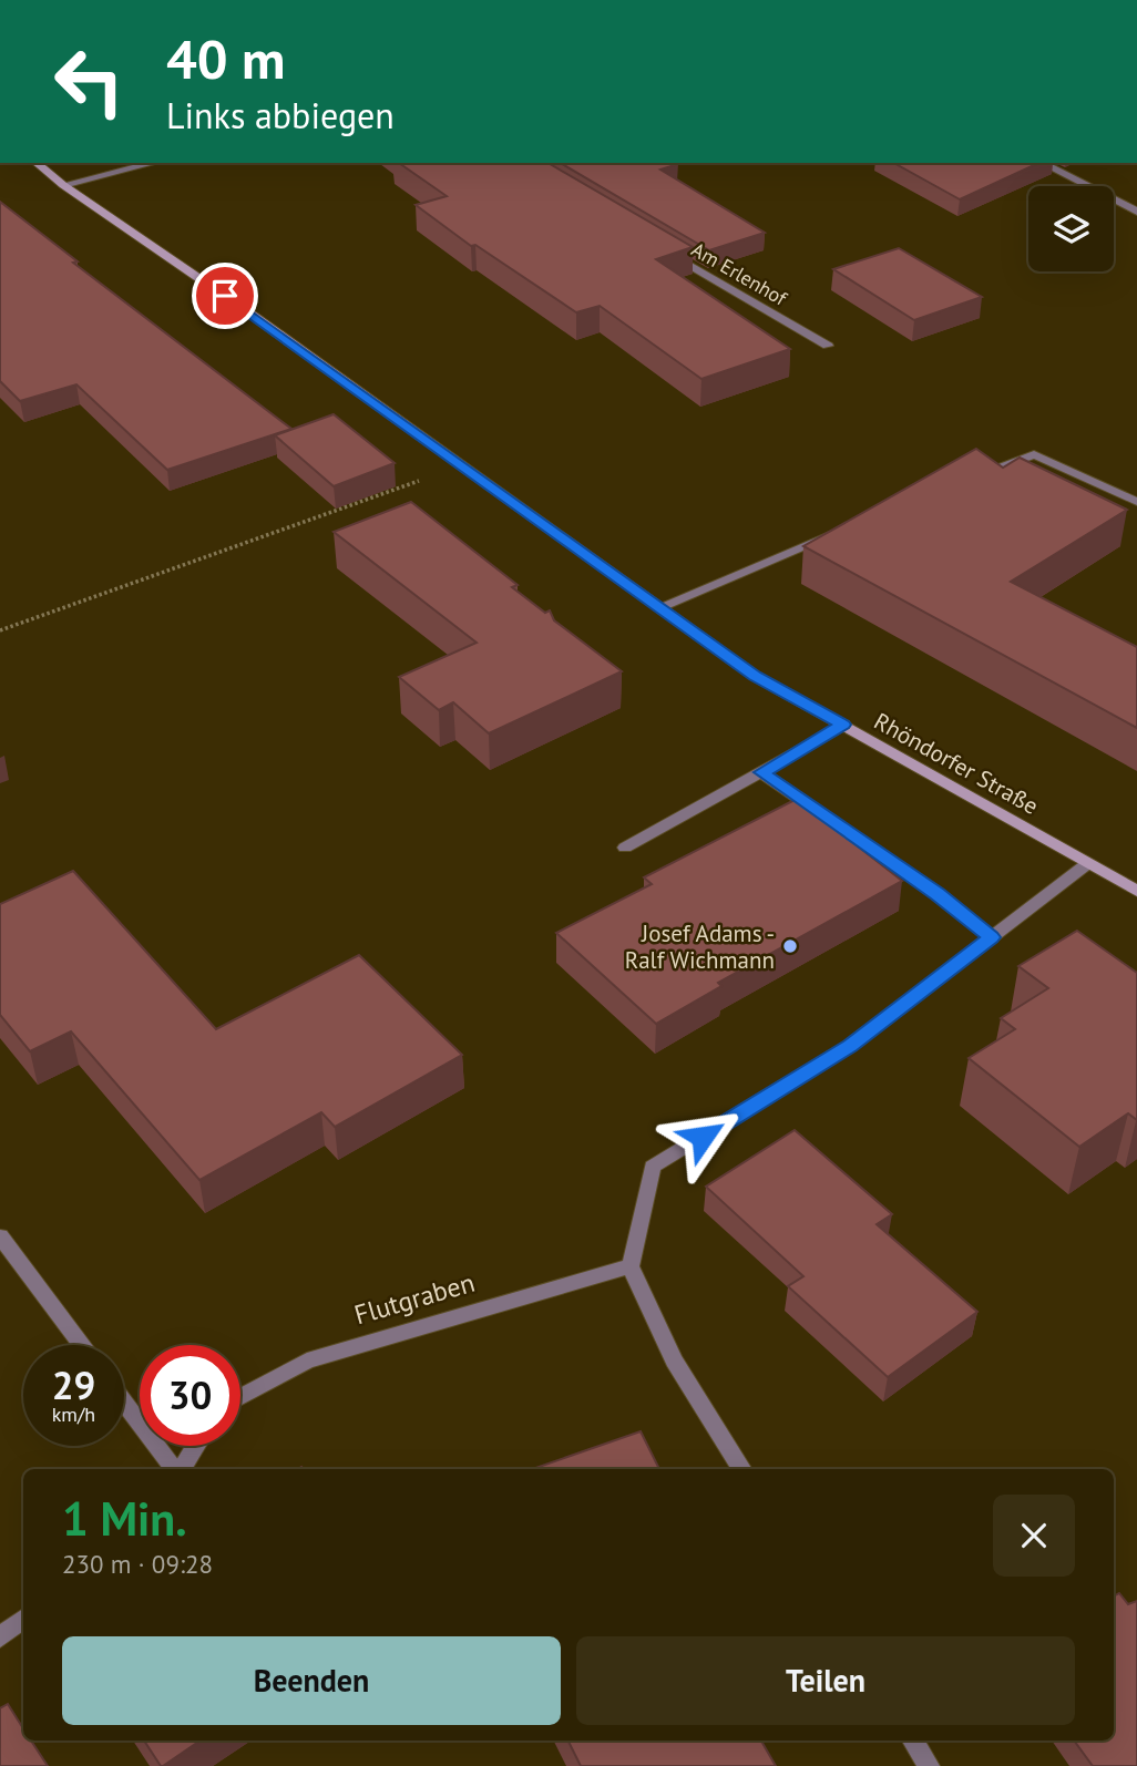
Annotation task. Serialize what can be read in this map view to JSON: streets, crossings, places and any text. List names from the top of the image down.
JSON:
{
  "streets": {
    "main road": ["Rhöndorfer Straße"],
    "street": ["Am Erlenhof", "Flutgraben"]
  },
  "places": ["Josef Adams - Ralf Wichmann"],
  "page": {
    "turn": ["40 m", "Links abbiegen"],
    "speed": "29 km/h",
    "limit": "30",
    "heading": ["1 Min.", "230 m · 09:28"],
    "buttons": ["Beenden", "Teilen"]
  }
}
